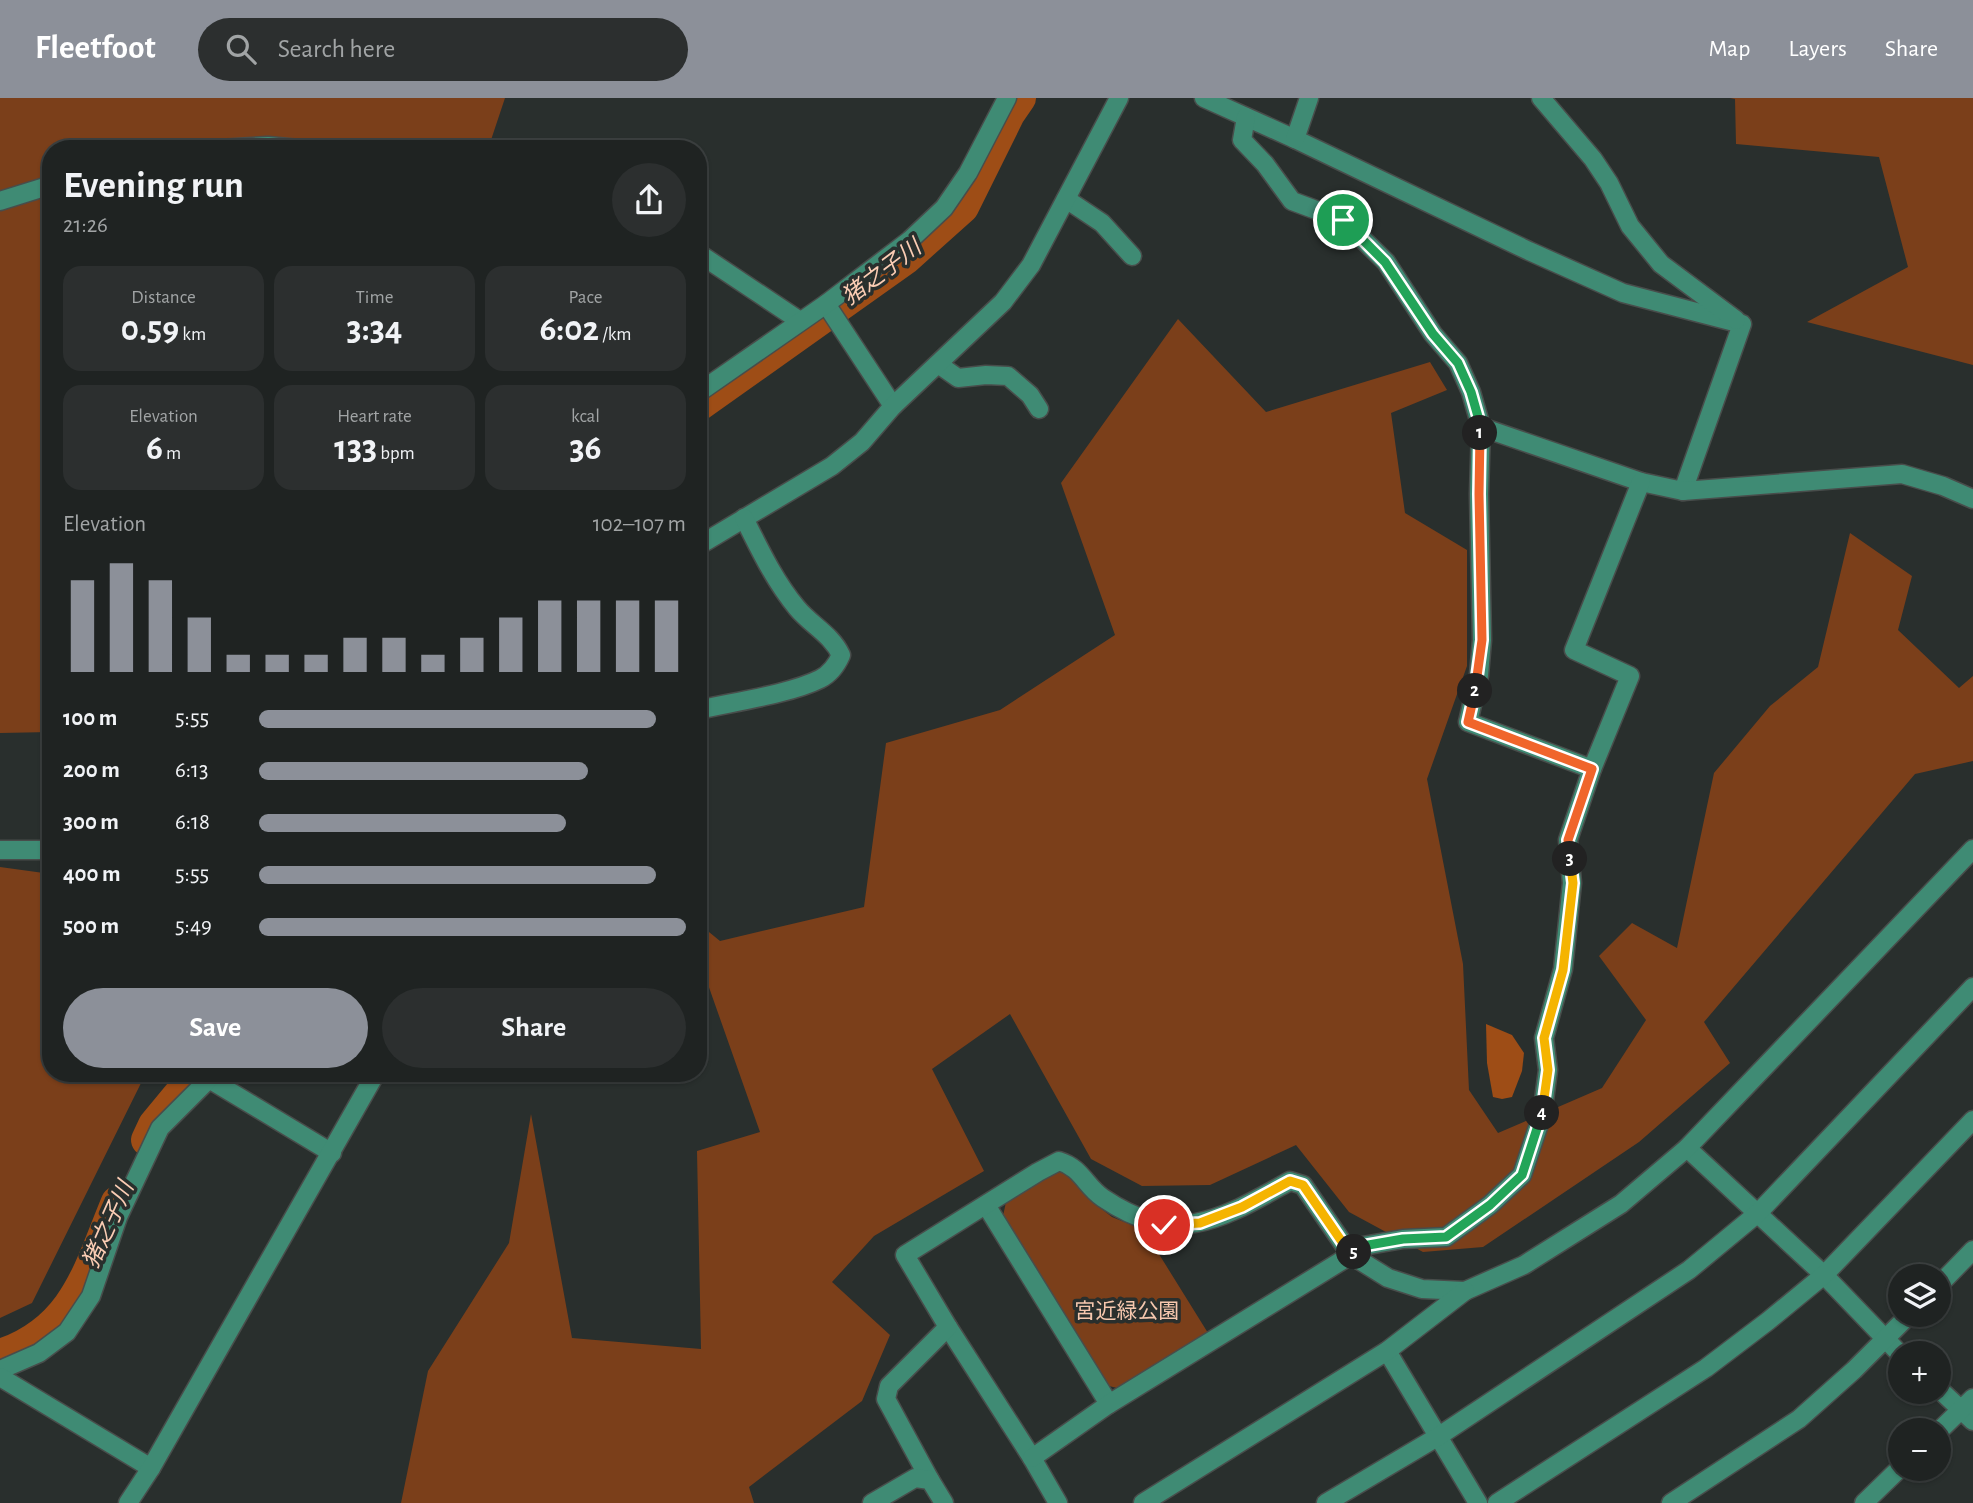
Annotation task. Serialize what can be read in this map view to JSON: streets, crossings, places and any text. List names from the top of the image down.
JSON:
{
  "water": ["猪之子川"],
  "parks": ["宮近緑公園"],
  "page": {
    "header": "Fleetfoot",
    "search": "Search here",
    "nav": ["Map", "Layers", "Share"],
    "heading": ["Evening run", "21:26"],
    "stats": [
      ["Distance", "0.59 km"],
      ["Time", "3:34"],
      ["Pace", "6:02 /km"],
      ["Elevation", "6 m"],
      ["Heart rate", "133 bpm"],
      ["kcal", "36"]
    ],
    "pins": [
      "1",
      "2",
      "3",
      "4",
      "5"
    ],
    "chart": ["Elevation", "102–107 m"],
    "list": [
      {
        "name": "100 m",
        "note": "5:55"
      },
      {
        "name": "200 m",
        "note": "6:13"
      },
      {
        "name": "300 m",
        "note": "6:18"
      },
      {
        "name": "400 m",
        "note": "5:55"
      },
      {
        "name": "500 m",
        "note": "5:49"
      }
    ],
    "buttons": ["Save", "Share"],
    "map_buttons": ["+", "−"]
  }
}
